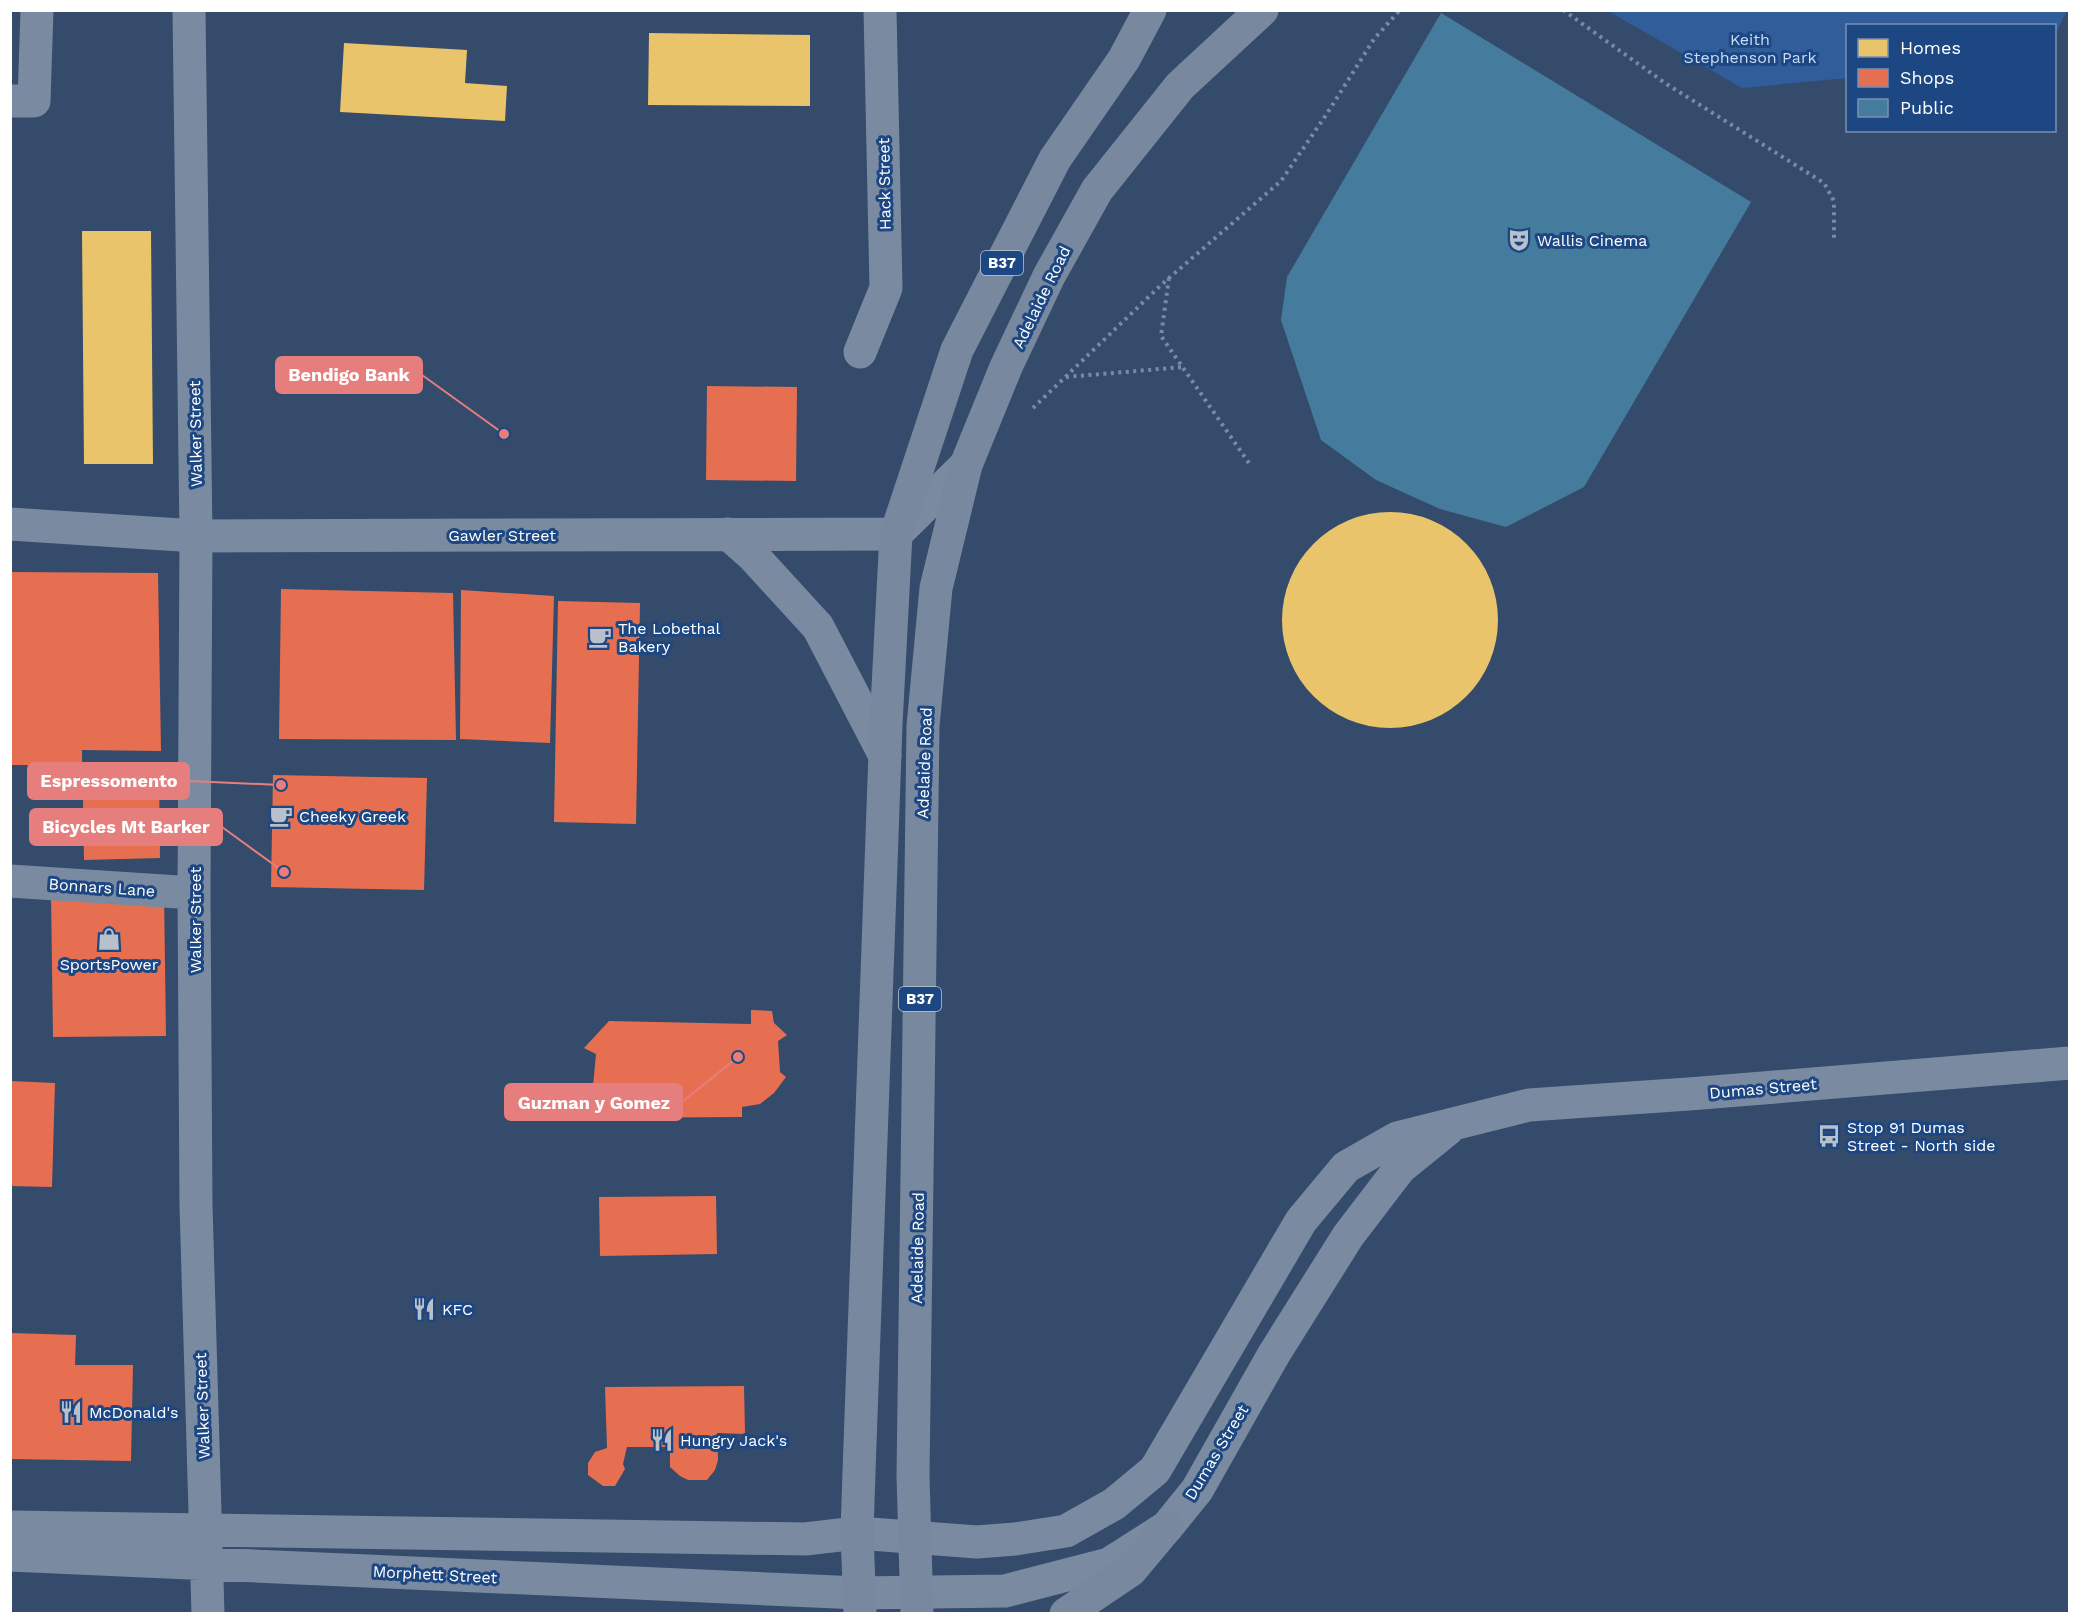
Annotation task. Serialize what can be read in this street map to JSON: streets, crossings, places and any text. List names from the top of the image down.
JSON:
{
  "streets": {
    "main road": ["B37", "Adelaide Road"],
    "street": [
      "Hack Street",
      "Walker Street",
      "Gawler Street",
      "Bonnars Lane",
      "Dumas Street",
      "Morphett Street"
    ]
  },
  "crossings": [
    ["B37", "Gawler Street"],
    ["B37", "Dumas Street"],
    ["B37", "Morphett Street"],
    ["Adelaide Road", "Dumas Street"],
    ["Walker Street", "Gawler Street"],
    ["Walker Street", "Bonnars Lane"],
    ["Walker Street", "Morphett Street"],
    ["Dumas Street", "Morphett Street"]
  ],
  "parks": ["Keith Stephenson Park"],
  "places": {
    "theatre": ["Wallis Cinema"],
    "other": [
      "Bendigo Bank",
      "Espressomento",
      "Bicycles Mt Barker",
      "Guzman y Gomez"
    ],
    "cafe": ["The Lobethal Bakery", "Cheeky Greek"],
    "shop": ["SportsPower"],
    "bus stop": ["Stop 91 Dumas Street - North side"],
    "restaurant": ["KFC", "McDonald's", "Hungry Jack's"]
  },
  "legend": ["Homes", "Shops", "Public"]
}
